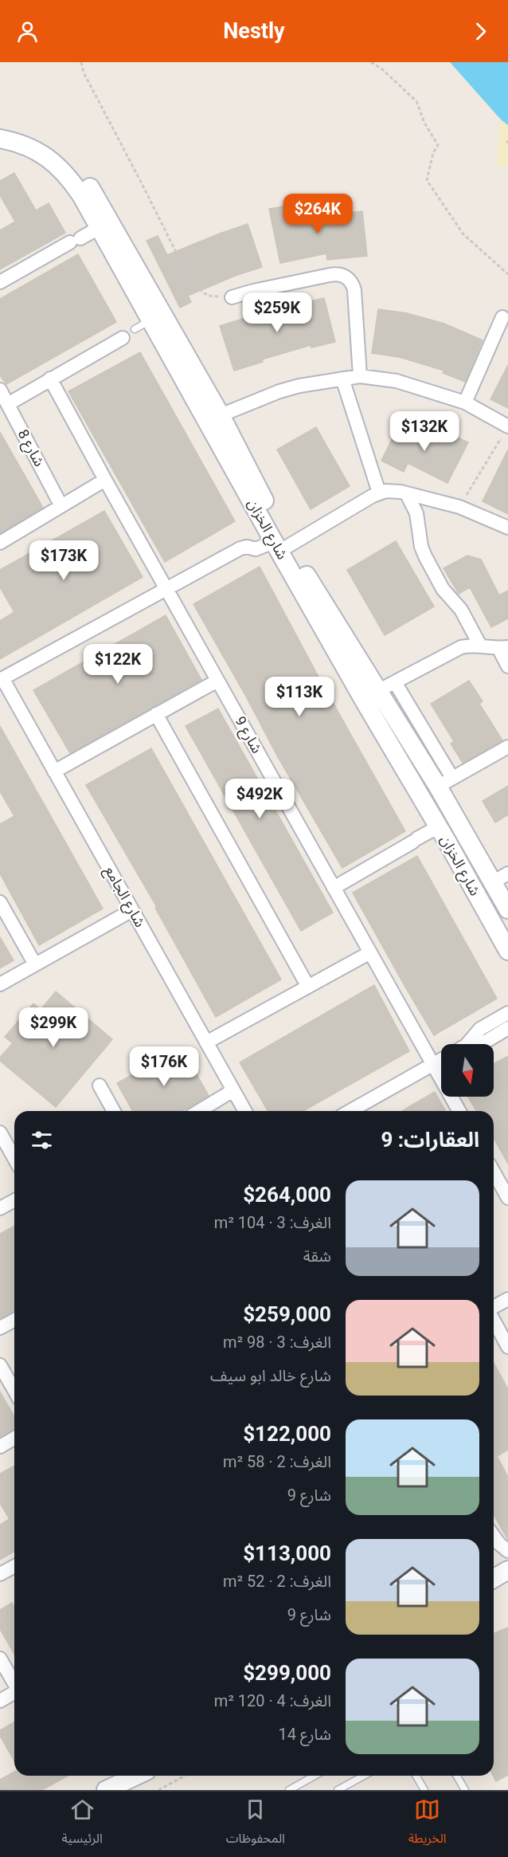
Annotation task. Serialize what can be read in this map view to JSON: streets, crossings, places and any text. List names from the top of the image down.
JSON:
{
  "streets": {
    "main road": ["شارع الخزان"],
    "street": ["شارع 8", "شارع 9", "شارع الجامع"]
  },
  "north": "bottom",
  "page": {
    "header": "Nestly",
    "price": [
      "$264K",
      "$259K",
      "$132K",
      "$173K",
      "$122K",
      "$113K",
      "$492K",
      "$299K",
      "$176K"
    ],
    "heading": "العقارات: 9",
    "list": [
      {
        "name": "$264,000",
        "note": "الغرف: 3 · 104 m² · شقة"
      },
      {
        "name": "$259,000",
        "note": "الغرف: 3 · 98 m² · شارع خالد ابو سيف"
      },
      {
        "name": "$122,000",
        "note": "الغرف: 2 · 58 m² · شارع 9"
      },
      {
        "name": "$113,000",
        "note": "الغرف: 2 · 52 m² · شارع 9"
      },
      {
        "name": "$299,000",
        "note": "الغرف: 4 · 120 m² · شارع 14"
      }
    ],
    "tabs": ["الخريطة", "المحفوظات", "الرئيسية"]
  }
}
